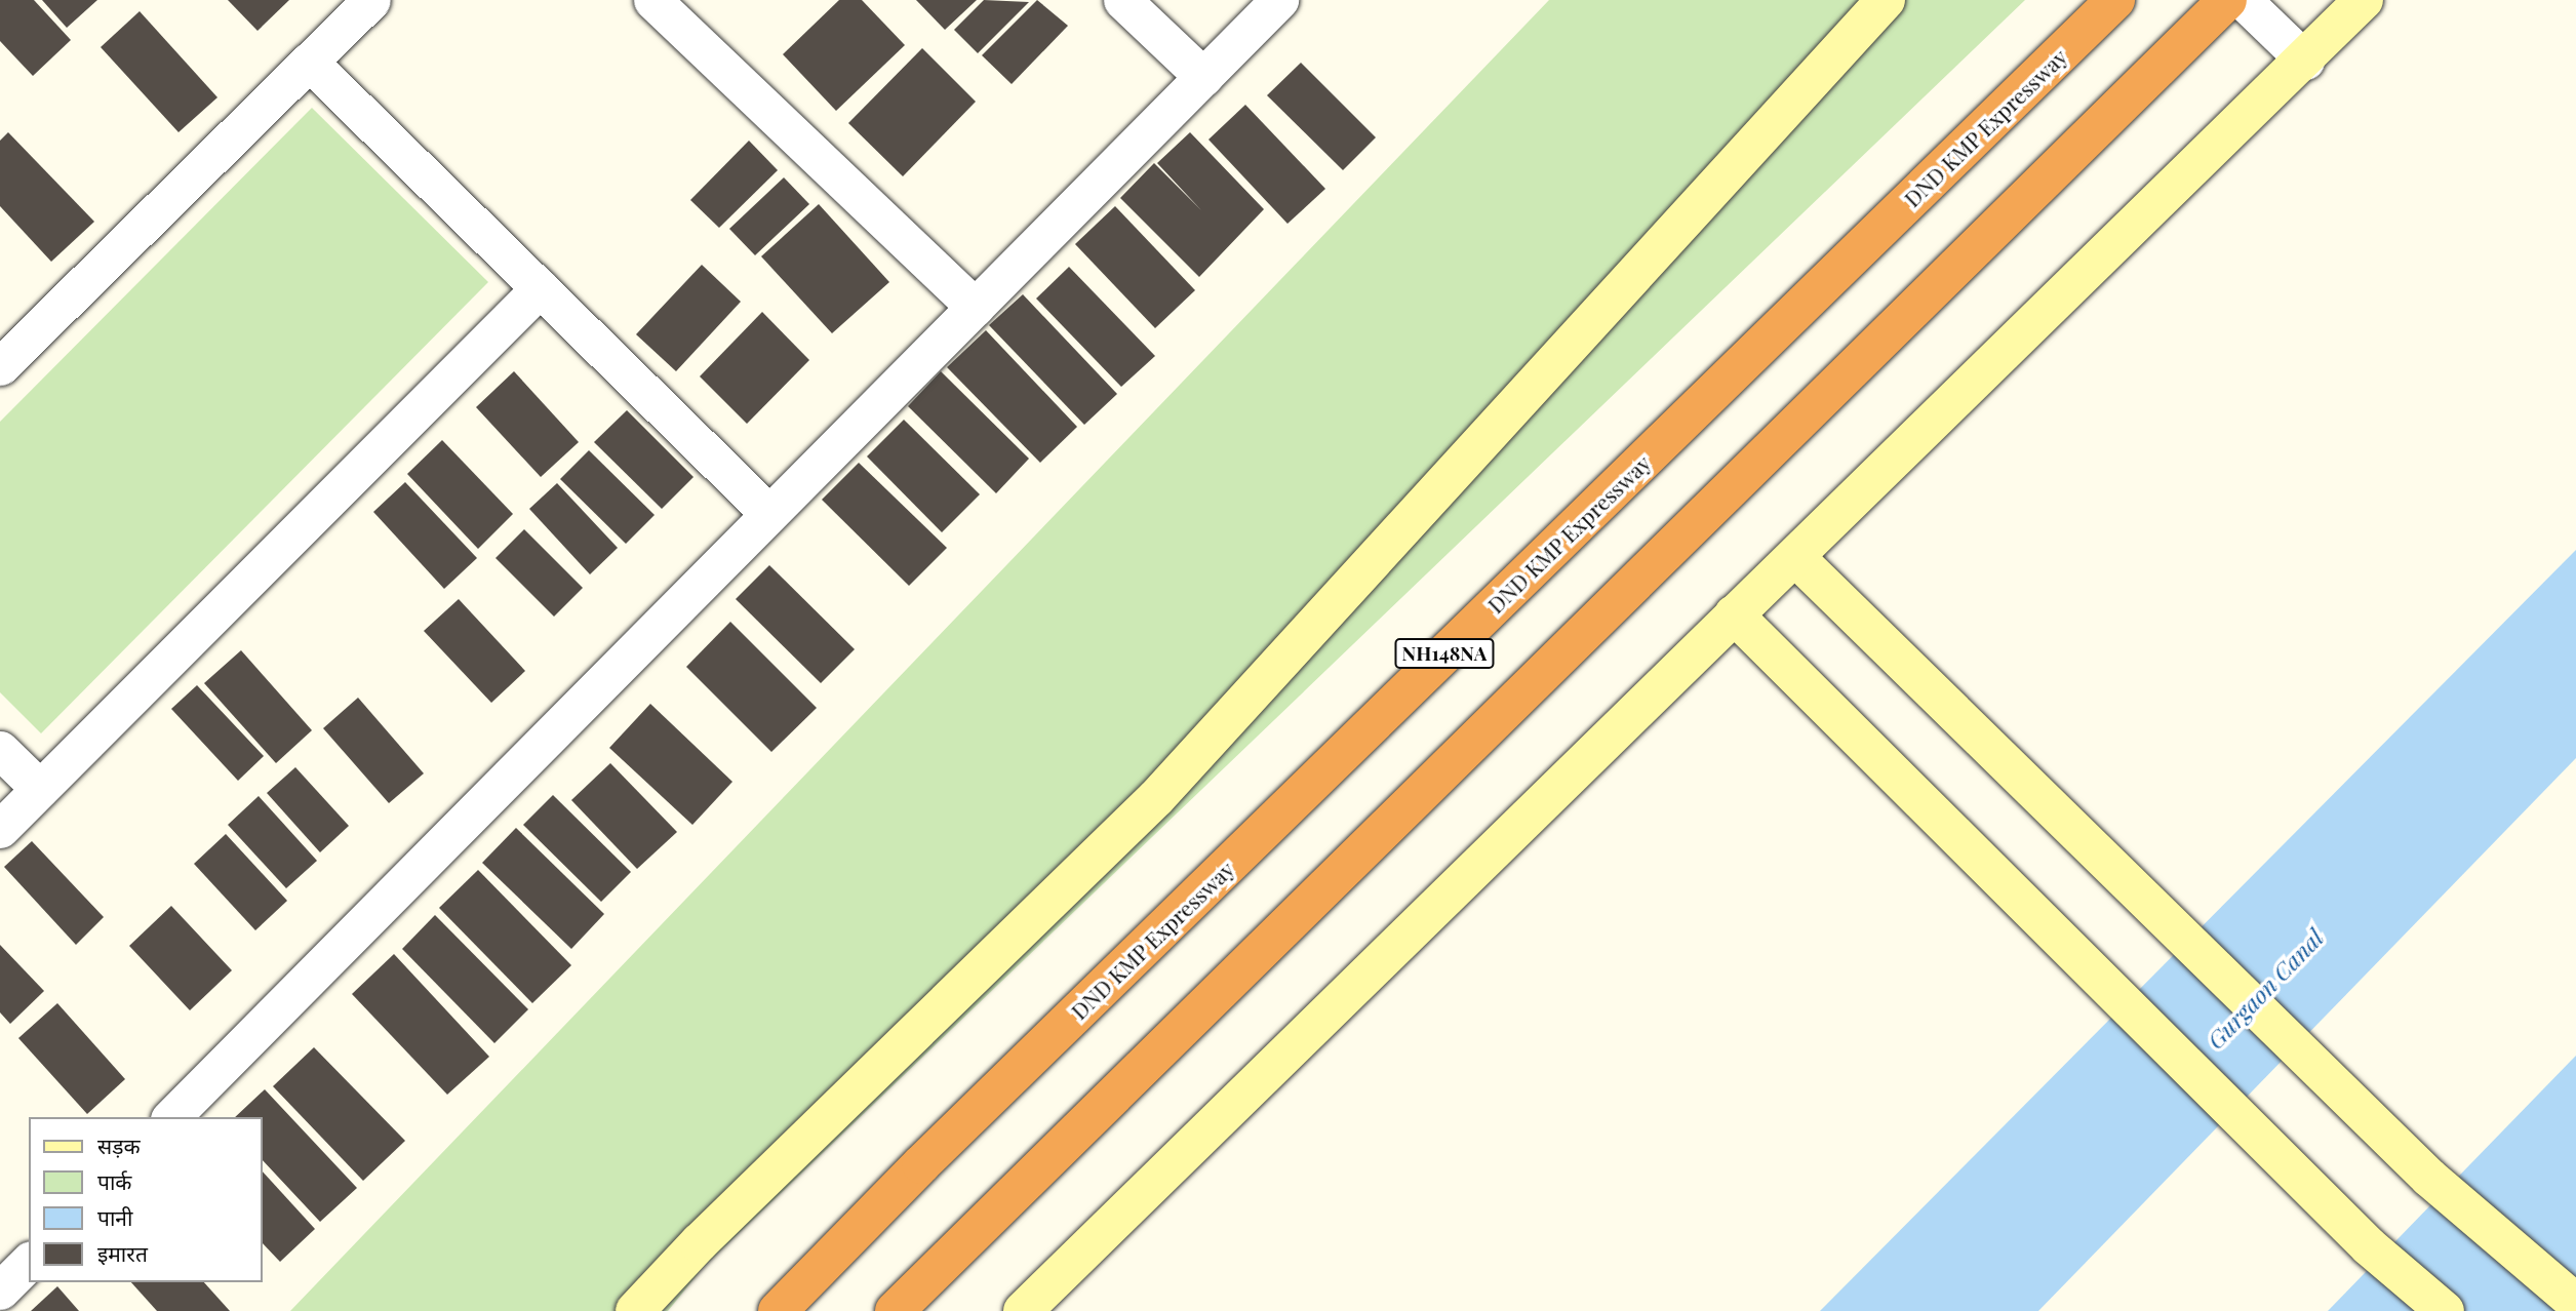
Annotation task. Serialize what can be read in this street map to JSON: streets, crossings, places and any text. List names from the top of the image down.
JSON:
{
  "streets": {
    "highway": ["DND KMP Expressway", "NH148NA"]
  },
  "water": ["Gurgaon Canal"],
  "legend": [
    "सड़क",
    "पार्क",
    "पानी",
    "इमारत"
  ]
}
